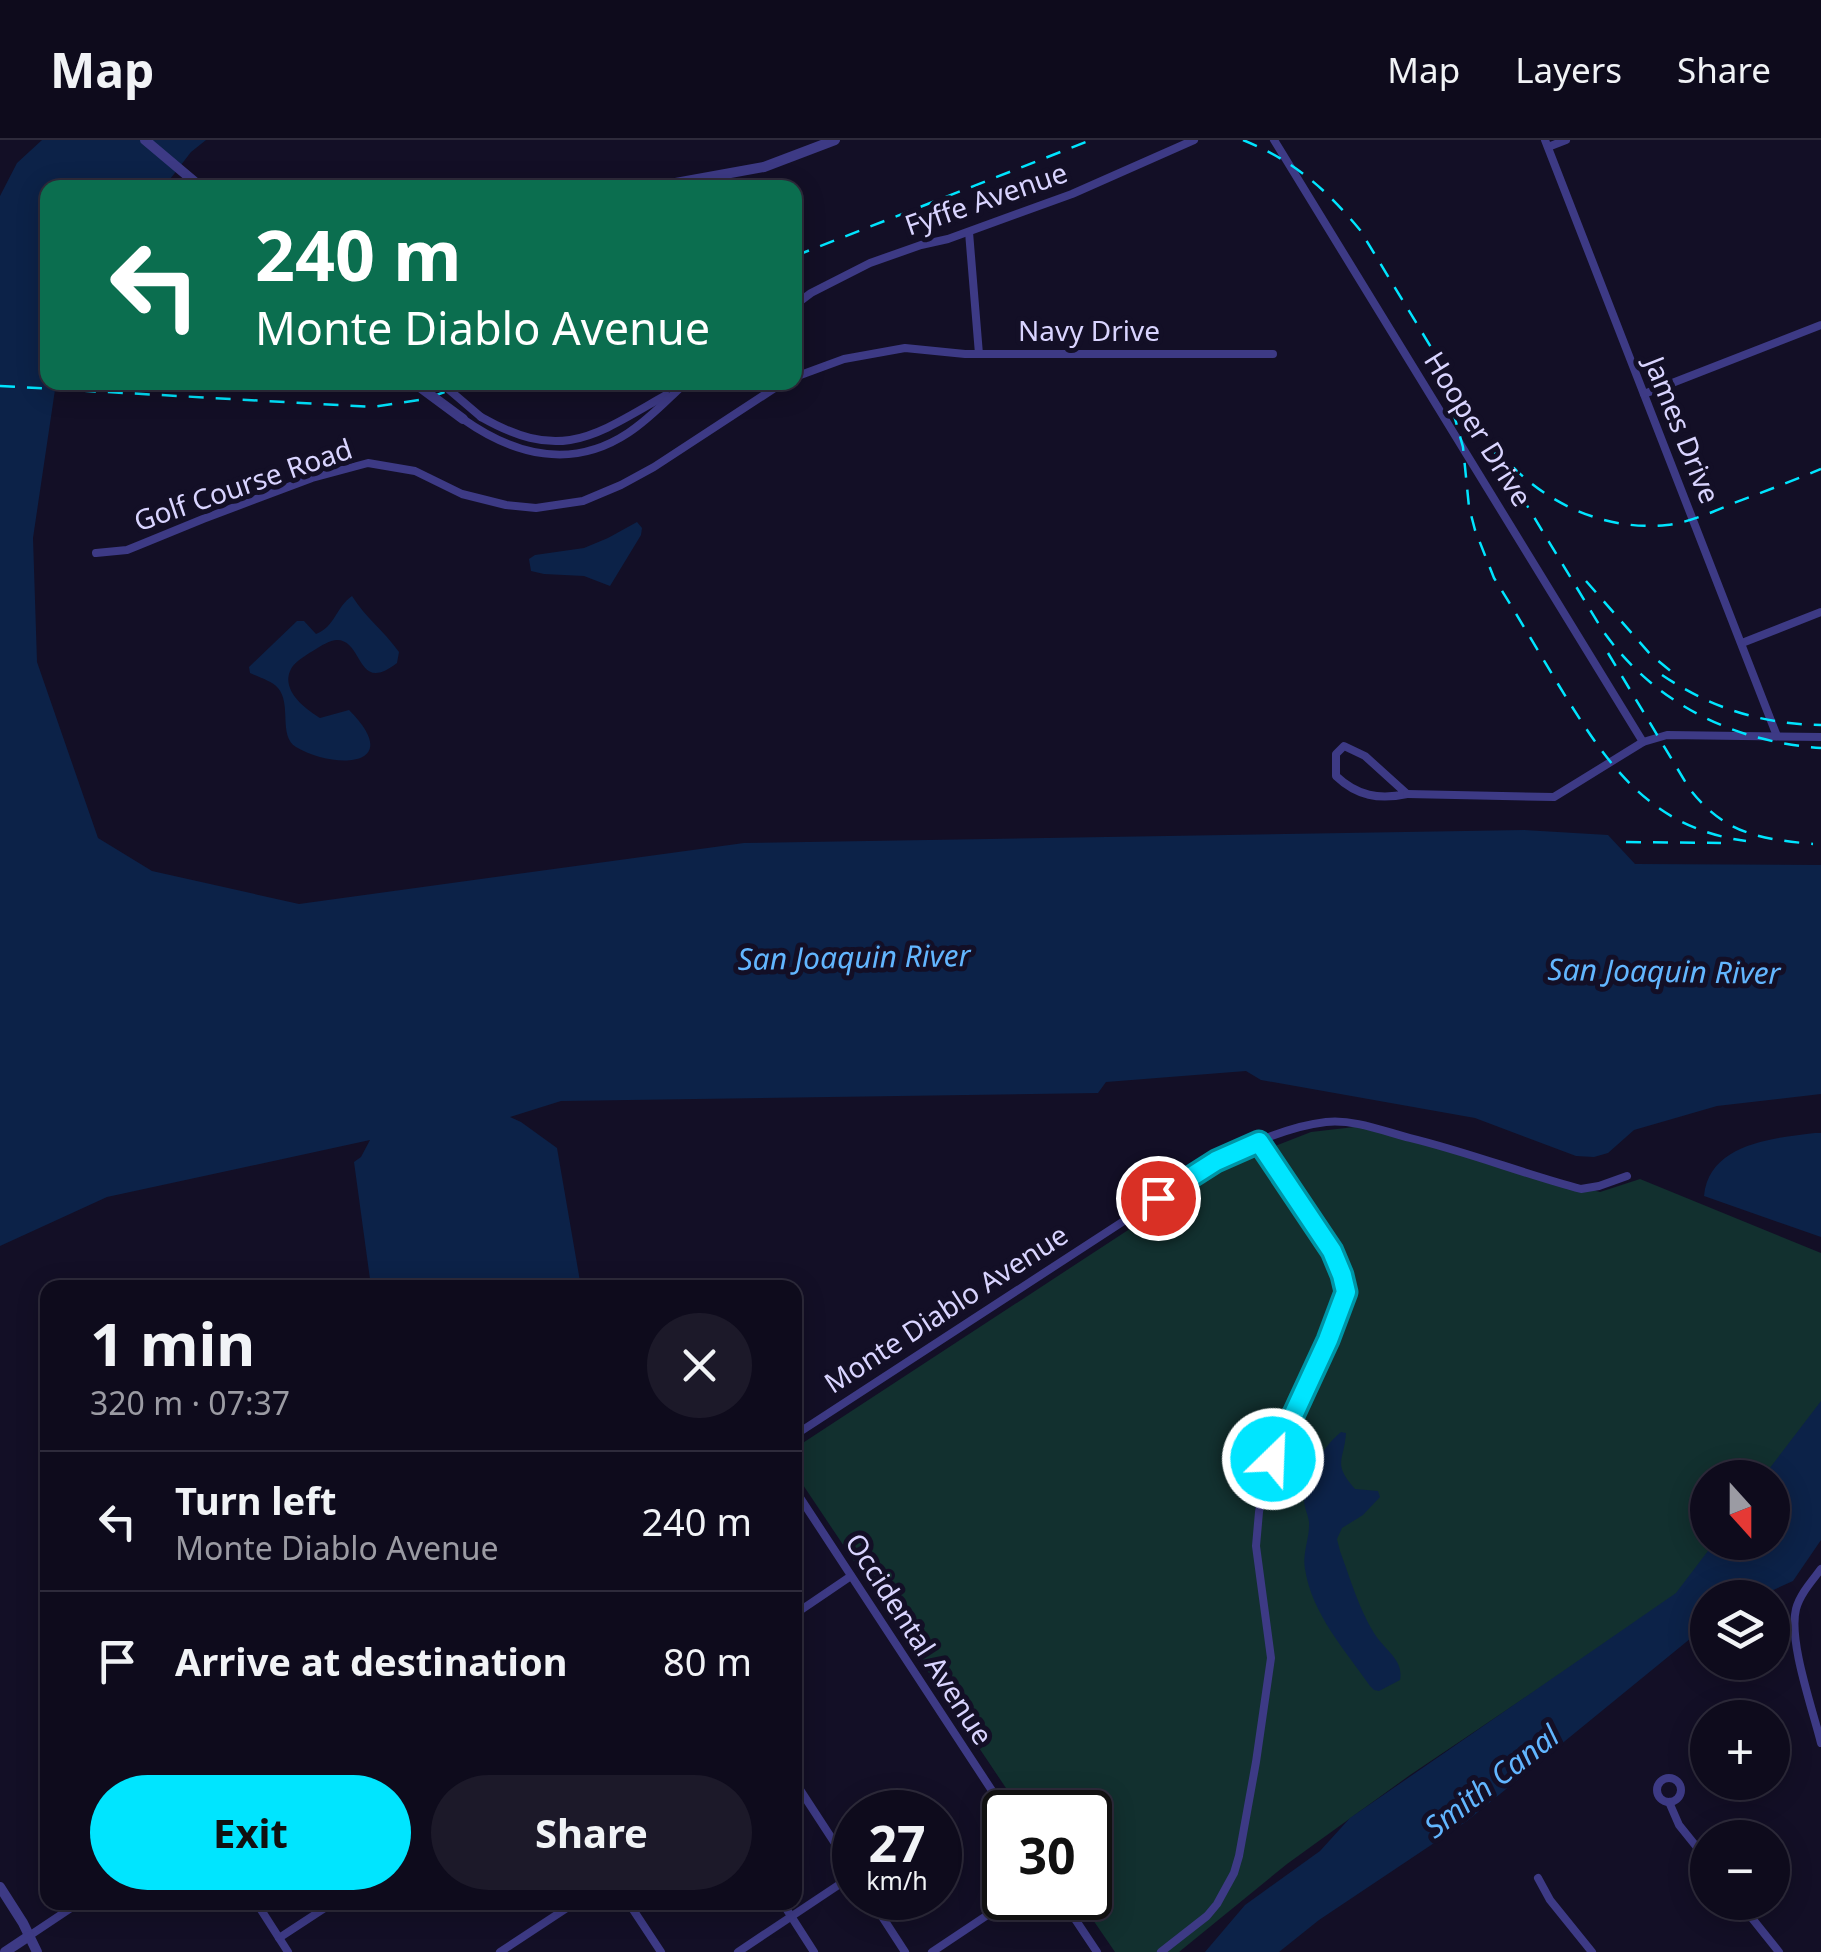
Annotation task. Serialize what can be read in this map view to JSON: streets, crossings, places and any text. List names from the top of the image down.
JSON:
{
  "streets": {
    "street": [
      "Fyffe Avenue",
      "Navy Drive",
      "Hooper Drive",
      "James Drive",
      "Golf Course Road",
      "Monte Diablo Avenue",
      "Occidental Avenue"
    ]
  },
  "water": ["San Joaquin River", "Smith Canal"],
  "north": "bottom",
  "page": {
    "header": "Map",
    "nav": ["Map", "Layers", "Share"],
    "turn": ["240 m", "Monte Diablo Avenue"],
    "heading": ["1 min", "320 m · 07:37"],
    "list": [
      {
        "name": "Turn left",
        "note": "Monte Diablo Avenue",
        "value": "240 m"
      },
      {
        "name": "Arrive at destination",
        "value": "80 m"
      }
    ],
    "map_buttons": ["+", "−"],
    "buttons": ["Exit", "Share"],
    "speed": "27 km/h",
    "limit": "30"
  }
}
